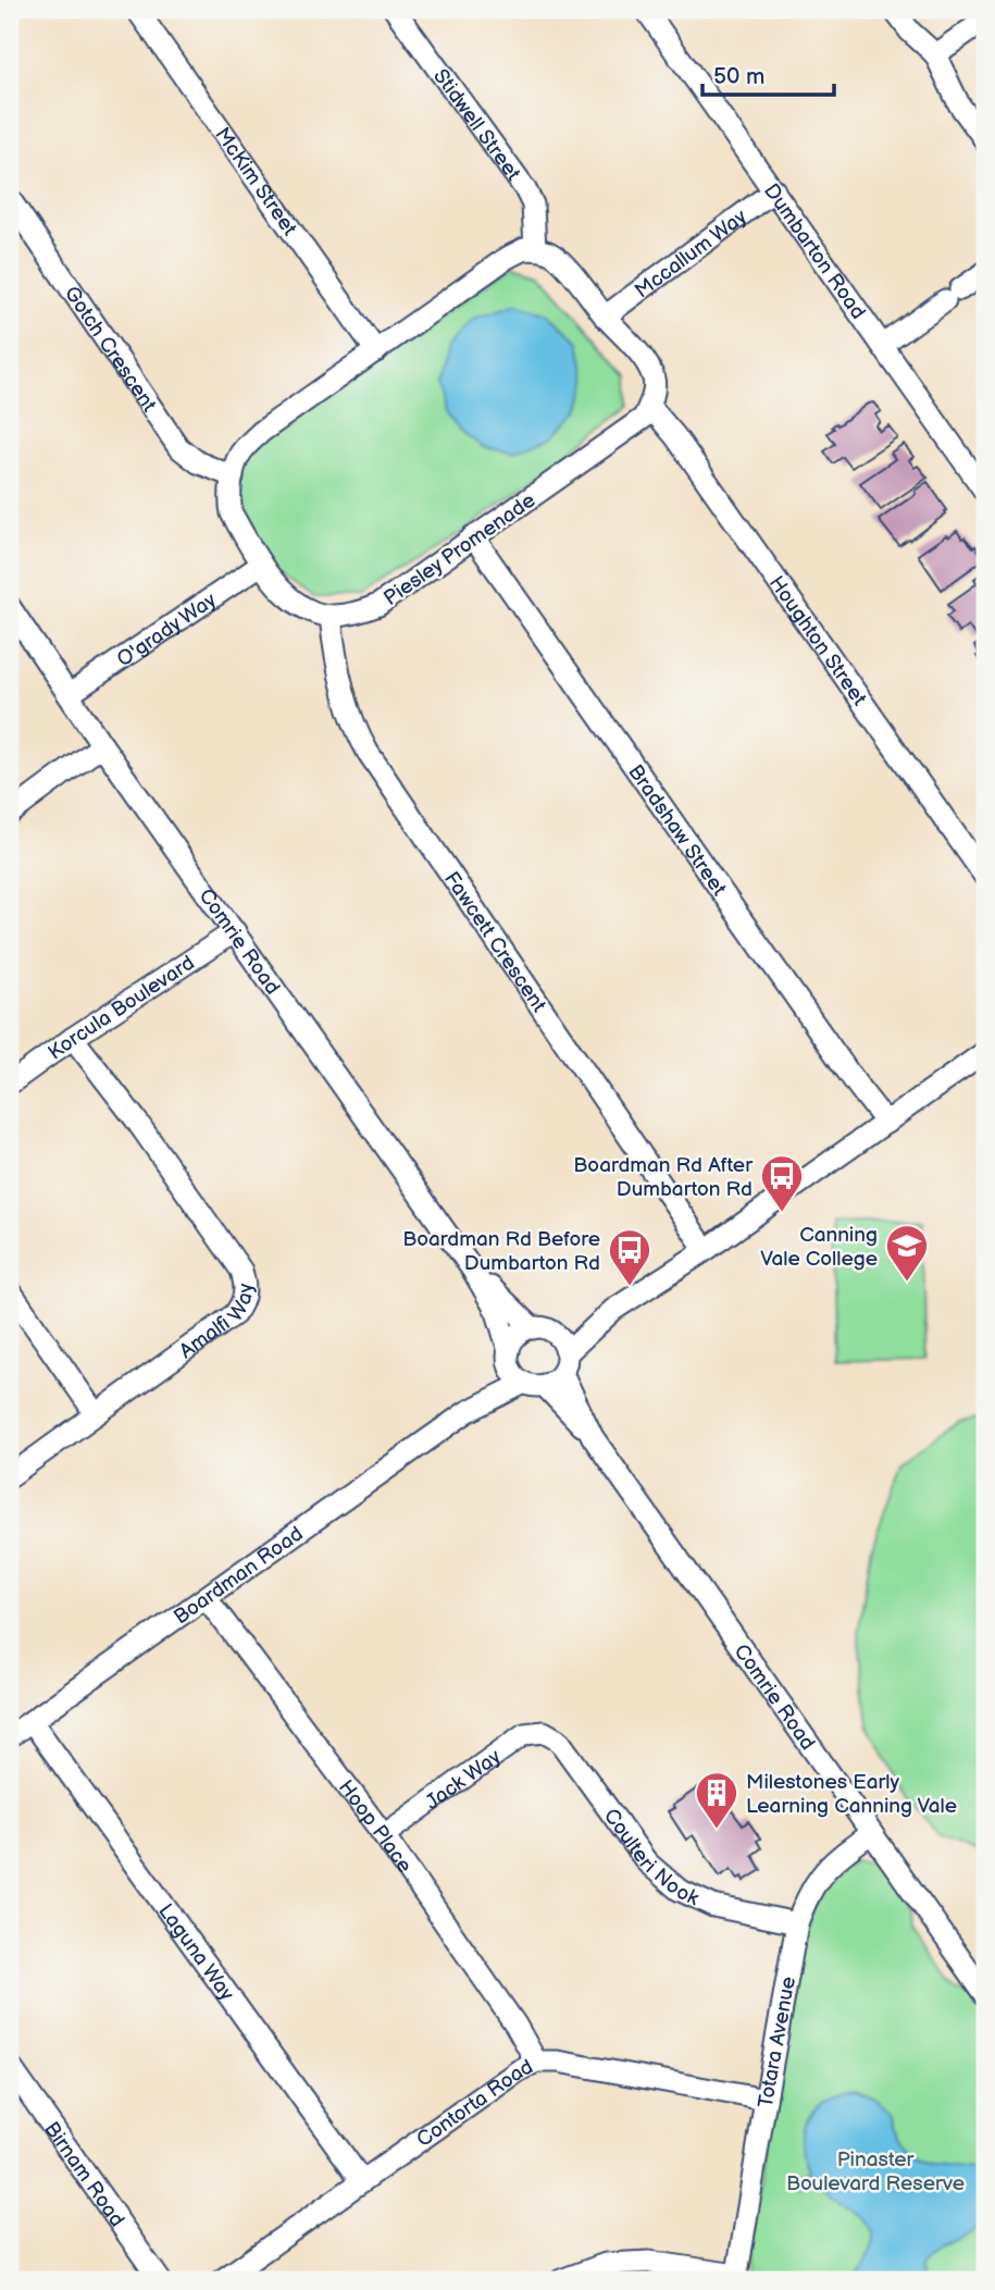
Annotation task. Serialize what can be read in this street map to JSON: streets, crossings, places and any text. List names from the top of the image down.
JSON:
{
  "streets": {
    "street": [
      "Stidwell Street",
      "McKim Street",
      "Dumbarton Road",
      "Mccallum Way",
      "Gotch Crescent",
      "Piesley Promenade",
      "O'grady Way",
      "Houghton Street",
      "Bradshaw Street",
      "Comrie Road",
      "Fawcett Crescent",
      "Korcula Boulevard",
      "Amalfi Way",
      "Boardman Road",
      "Jack Way",
      "Hoop Place",
      "Coulteri Nook",
      "Laguna Way",
      "Totara Avenue",
      "Contorta Road",
      "Birnam Road"
    ]
  },
  "crossings": [
    ["Dumbarton Road", "Mccallum Way"],
    ["Piesley Promenade", "Houghton Street"],
    ["Piesley Promenade", "Bradshaw Street"],
    ["Piesley Promenade", "Fawcett Crescent"],
    ["O'grady Way", "Comrie Road"],
    ["Bradshaw Street", "Boardman Road"],
    ["Comrie Road", "Korcula Boulevard"],
    ["Comrie Road", "Boardman Road"],
    ["Comrie Road", "Totara Avenue"],
    ["Fawcett Crescent", "Boardman Road"],
    ["Korcula Boulevard", "Amalfi Way"],
    ["Boardman Road", "Hoop Place"],
    ["Boardman Road", "Laguna Way"],
    ["Jack Way", "Hoop Place"],
    ["Jack Way", "Coulteri Nook"],
    ["Hoop Place", "Contorta Road"],
    ["Coulteri Nook", "Totara Avenue"],
    ["Laguna Way", "Contorta Road"],
    ["Totara Avenue", "Contorta Road"]
  ],
  "parks": ["Pinaster Boulevard Reserve"],
  "places": {
    "bus stop": ["Boardman Rd After Dumbarton Rd", "Boardman Rd Before Dumbarton Rd"],
    "school or university": ["Canning Vale College"],
    "building": ["Milestones Early Learning Canning Vale"]
  },
  "scale_bar": "50 m"
}
